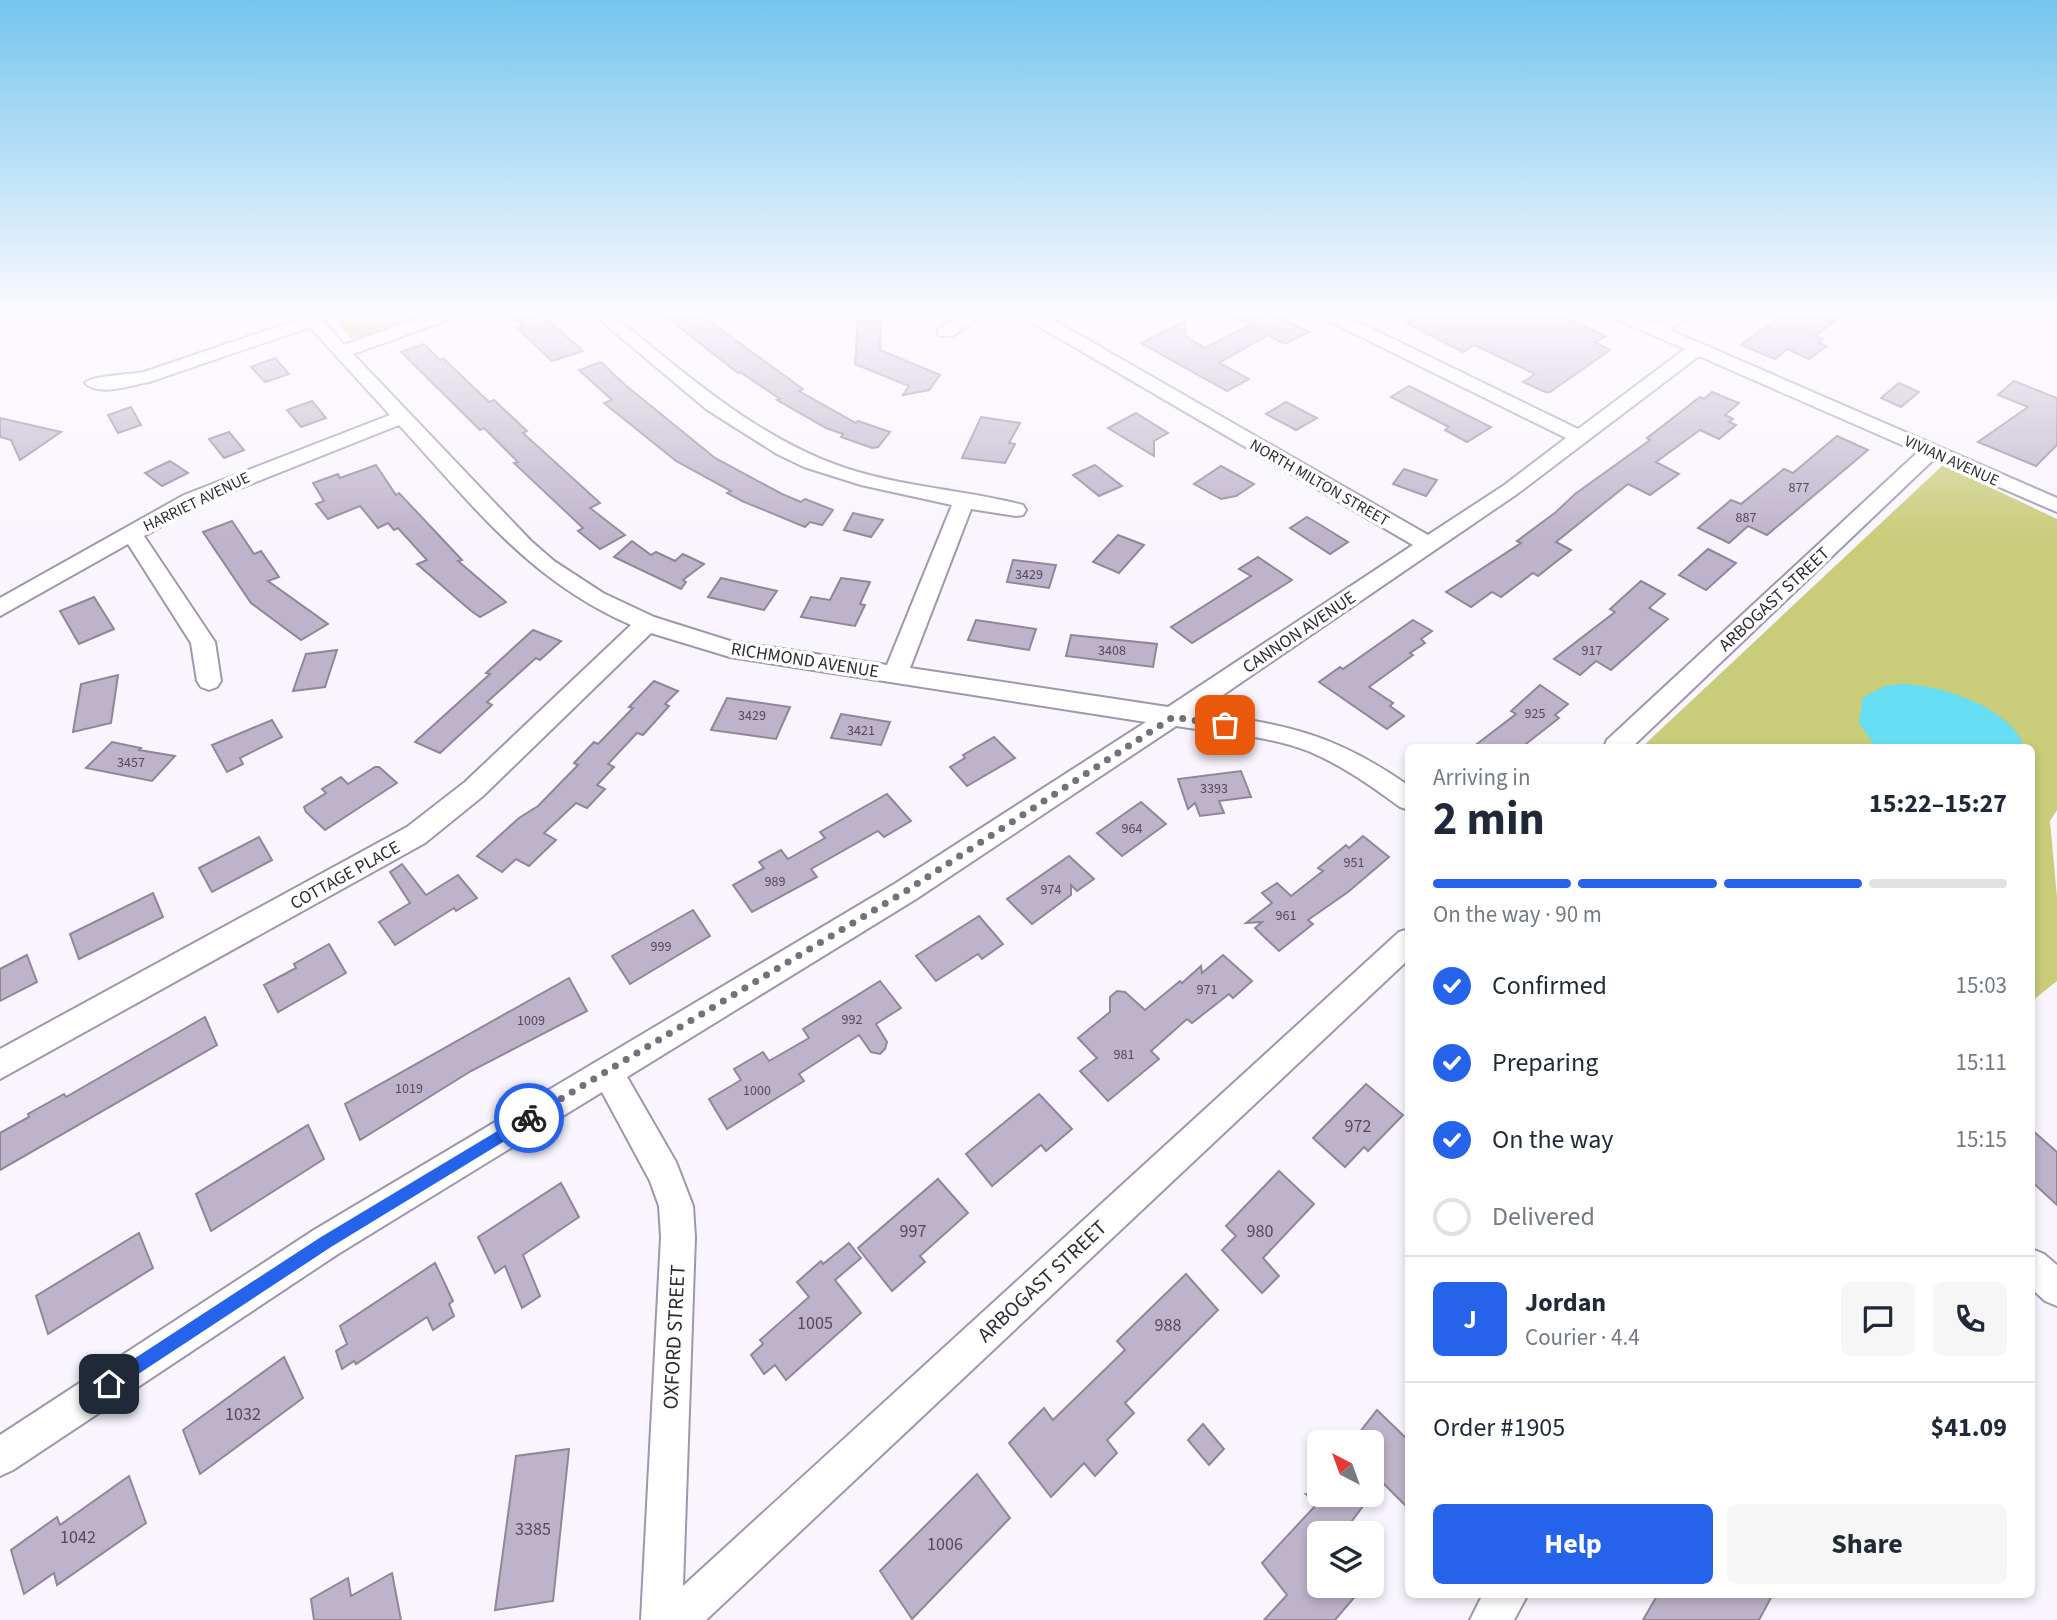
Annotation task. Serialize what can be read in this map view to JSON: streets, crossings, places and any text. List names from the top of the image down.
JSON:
{
  "streets": {
    "street": [
      "VIVIAN AVENUE",
      "NORTH MILTON STREET",
      "HARRIET AVENUE",
      "ARBOGAST STREET",
      "CANNON AVENUE",
      "RICHMOND AVENUE",
      "COTTAGE PLACE",
      "OXFORD STREET"
    ]
  },
  "crossings": [
    ["VIVIAN AVENUE", "ARBOGAST STREET"],
    ["NORTH MILTON STREET", "CANNON AVENUE"],
    ["HARRIET AVENUE", "RICHMOND AVENUE"],
    ["CANNON AVENUE", "RICHMOND AVENUE"],
    ["CANNON AVENUE", "OXFORD STREET"],
    ["RICHMOND AVENUE", "COTTAGE PLACE"]
  ],
  "house_numbers": [
    "877",
    "887",
    "3429",
    "3408",
    "917",
    "925",
    "3429",
    "3421",
    "3457",
    "3393",
    "964",
    "951",
    "989",
    "974",
    "961",
    "999",
    "971",
    "992",
    "1009",
    "981",
    "1019",
    "1000",
    "972",
    "997",
    "980",
    "1005",
    "988",
    "1032",
    "3385",
    "1042",
    "1006"
  ],
  "north": "top left",
  "page": {
    "heading": ["2 min", "Arriving in", "15:22–15:27"],
    "panel": [
      "Jordan",
      "Courier · 4.4",
      "Order #1905",
      "$41.09"
    ],
    "bar": "On the way · 90 m",
    "list": [
      ["Confirmed", "15:03"],
      ["Preparing", "15:11"],
      ["On the way", "15:15"],
      "Delivered"
    ],
    "round": "J",
    "buttons": ["Help", "Share"]
  }
}
